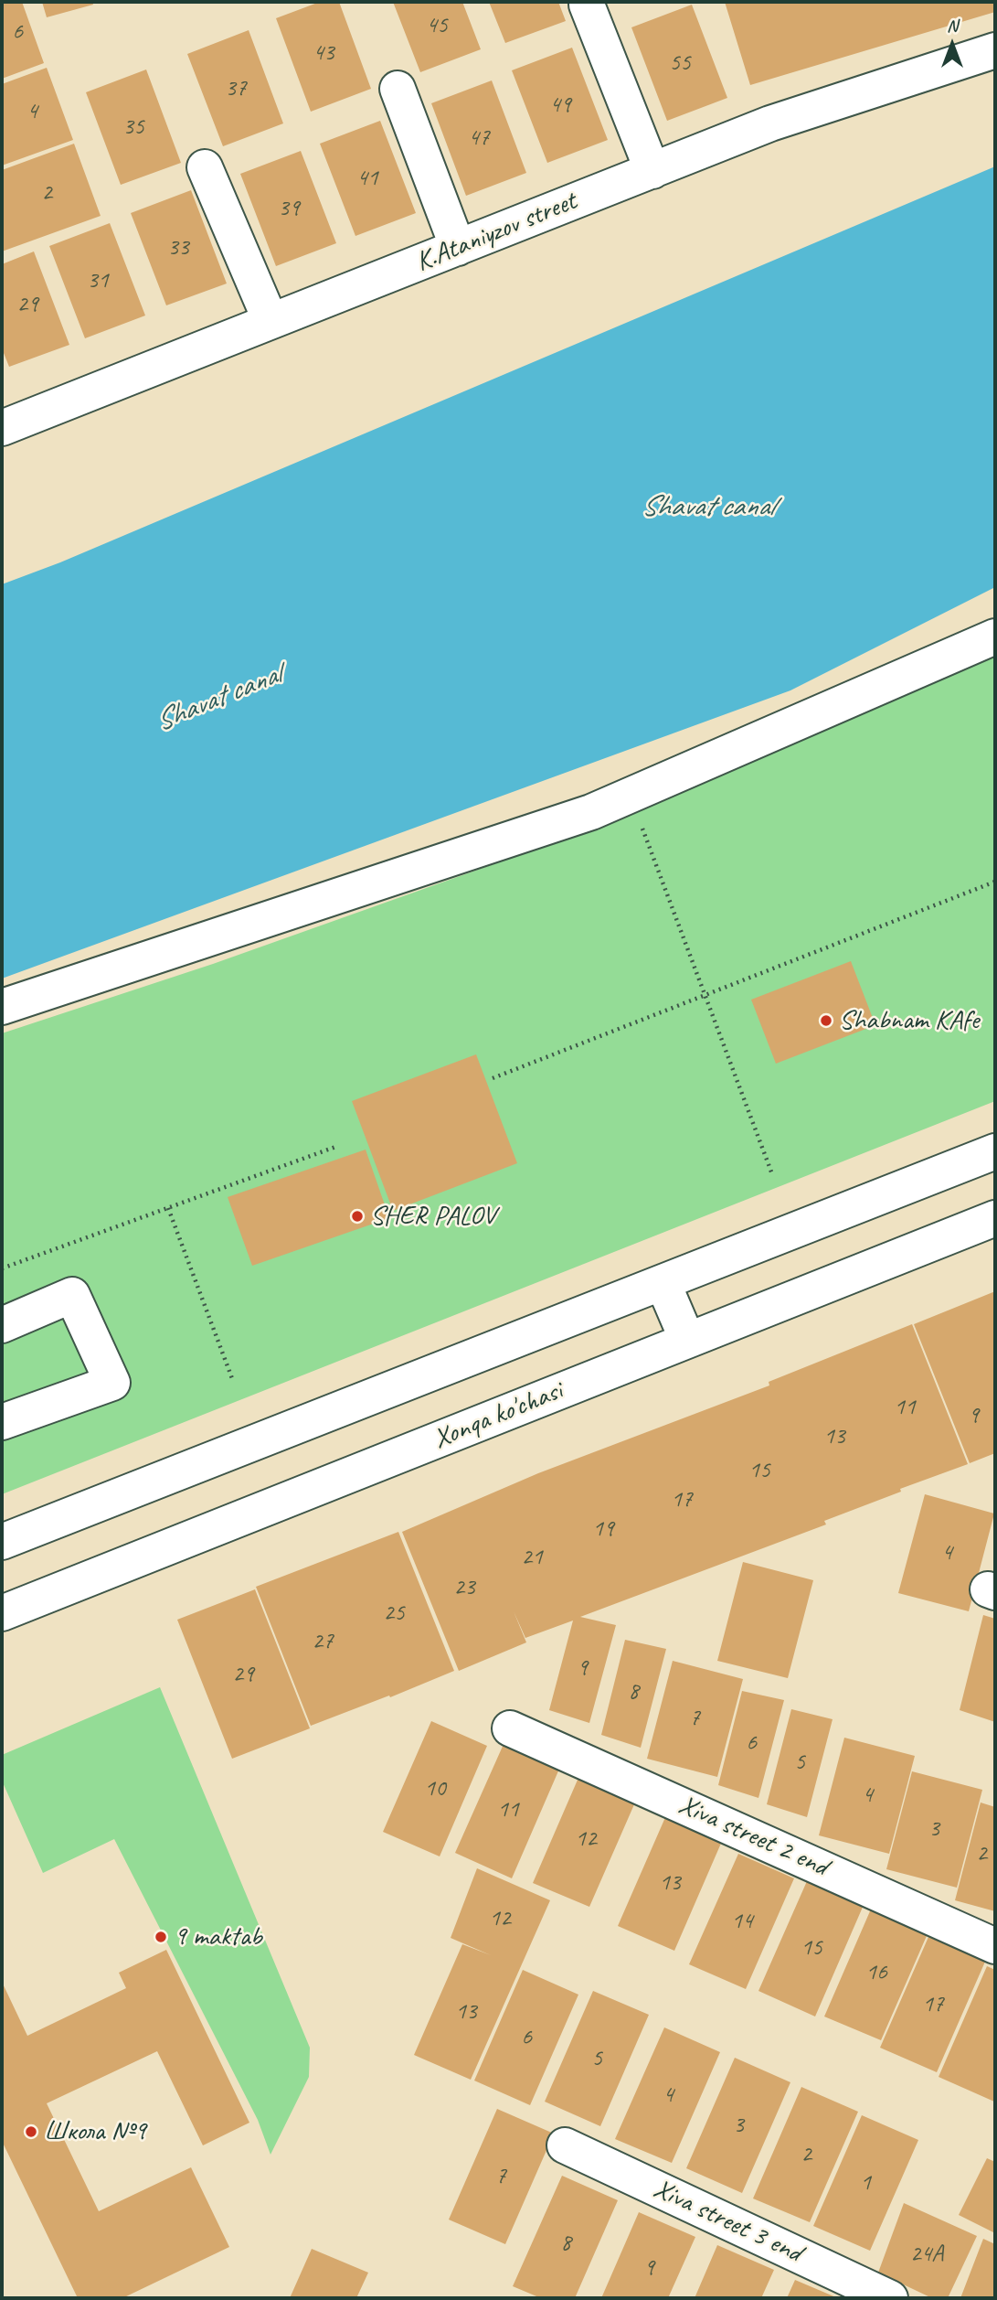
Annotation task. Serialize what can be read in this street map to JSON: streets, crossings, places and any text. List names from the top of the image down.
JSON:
{
  "streets": {
    "street": [
      "K.Ataniyzov street",
      "Xonqa ko'chasi",
      "Xiva street 2 end",
      "Xiva street 3 end"
    ]
  },
  "water": ["Shavat canal"],
  "places": [
    "Shabnam KAfe",
    "SHER PALOV",
    "9 maktab",
    "Школа №9"
  ],
  "house_numbers": [
    "45",
    "6",
    "43",
    "55",
    "37",
    "49",
    "4",
    "35",
    "47",
    "41",
    "2",
    "39",
    "33",
    "31",
    "29",
    "11",
    "9",
    "13",
    "15",
    "17",
    "19",
    "4",
    "21",
    "23",
    "25",
    "27",
    "9",
    "29",
    "8",
    "7",
    "6",
    "5",
    "10",
    "4",
    "11",
    "3",
    "12",
    "2",
    "13",
    "12",
    "14",
    "15",
    "16",
    "17",
    "13",
    "6",
    "5",
    "4",
    "3",
    "2",
    "7",
    "1",
    "8",
    "24A",
    "9"
  ],
  "north": "top"
}
